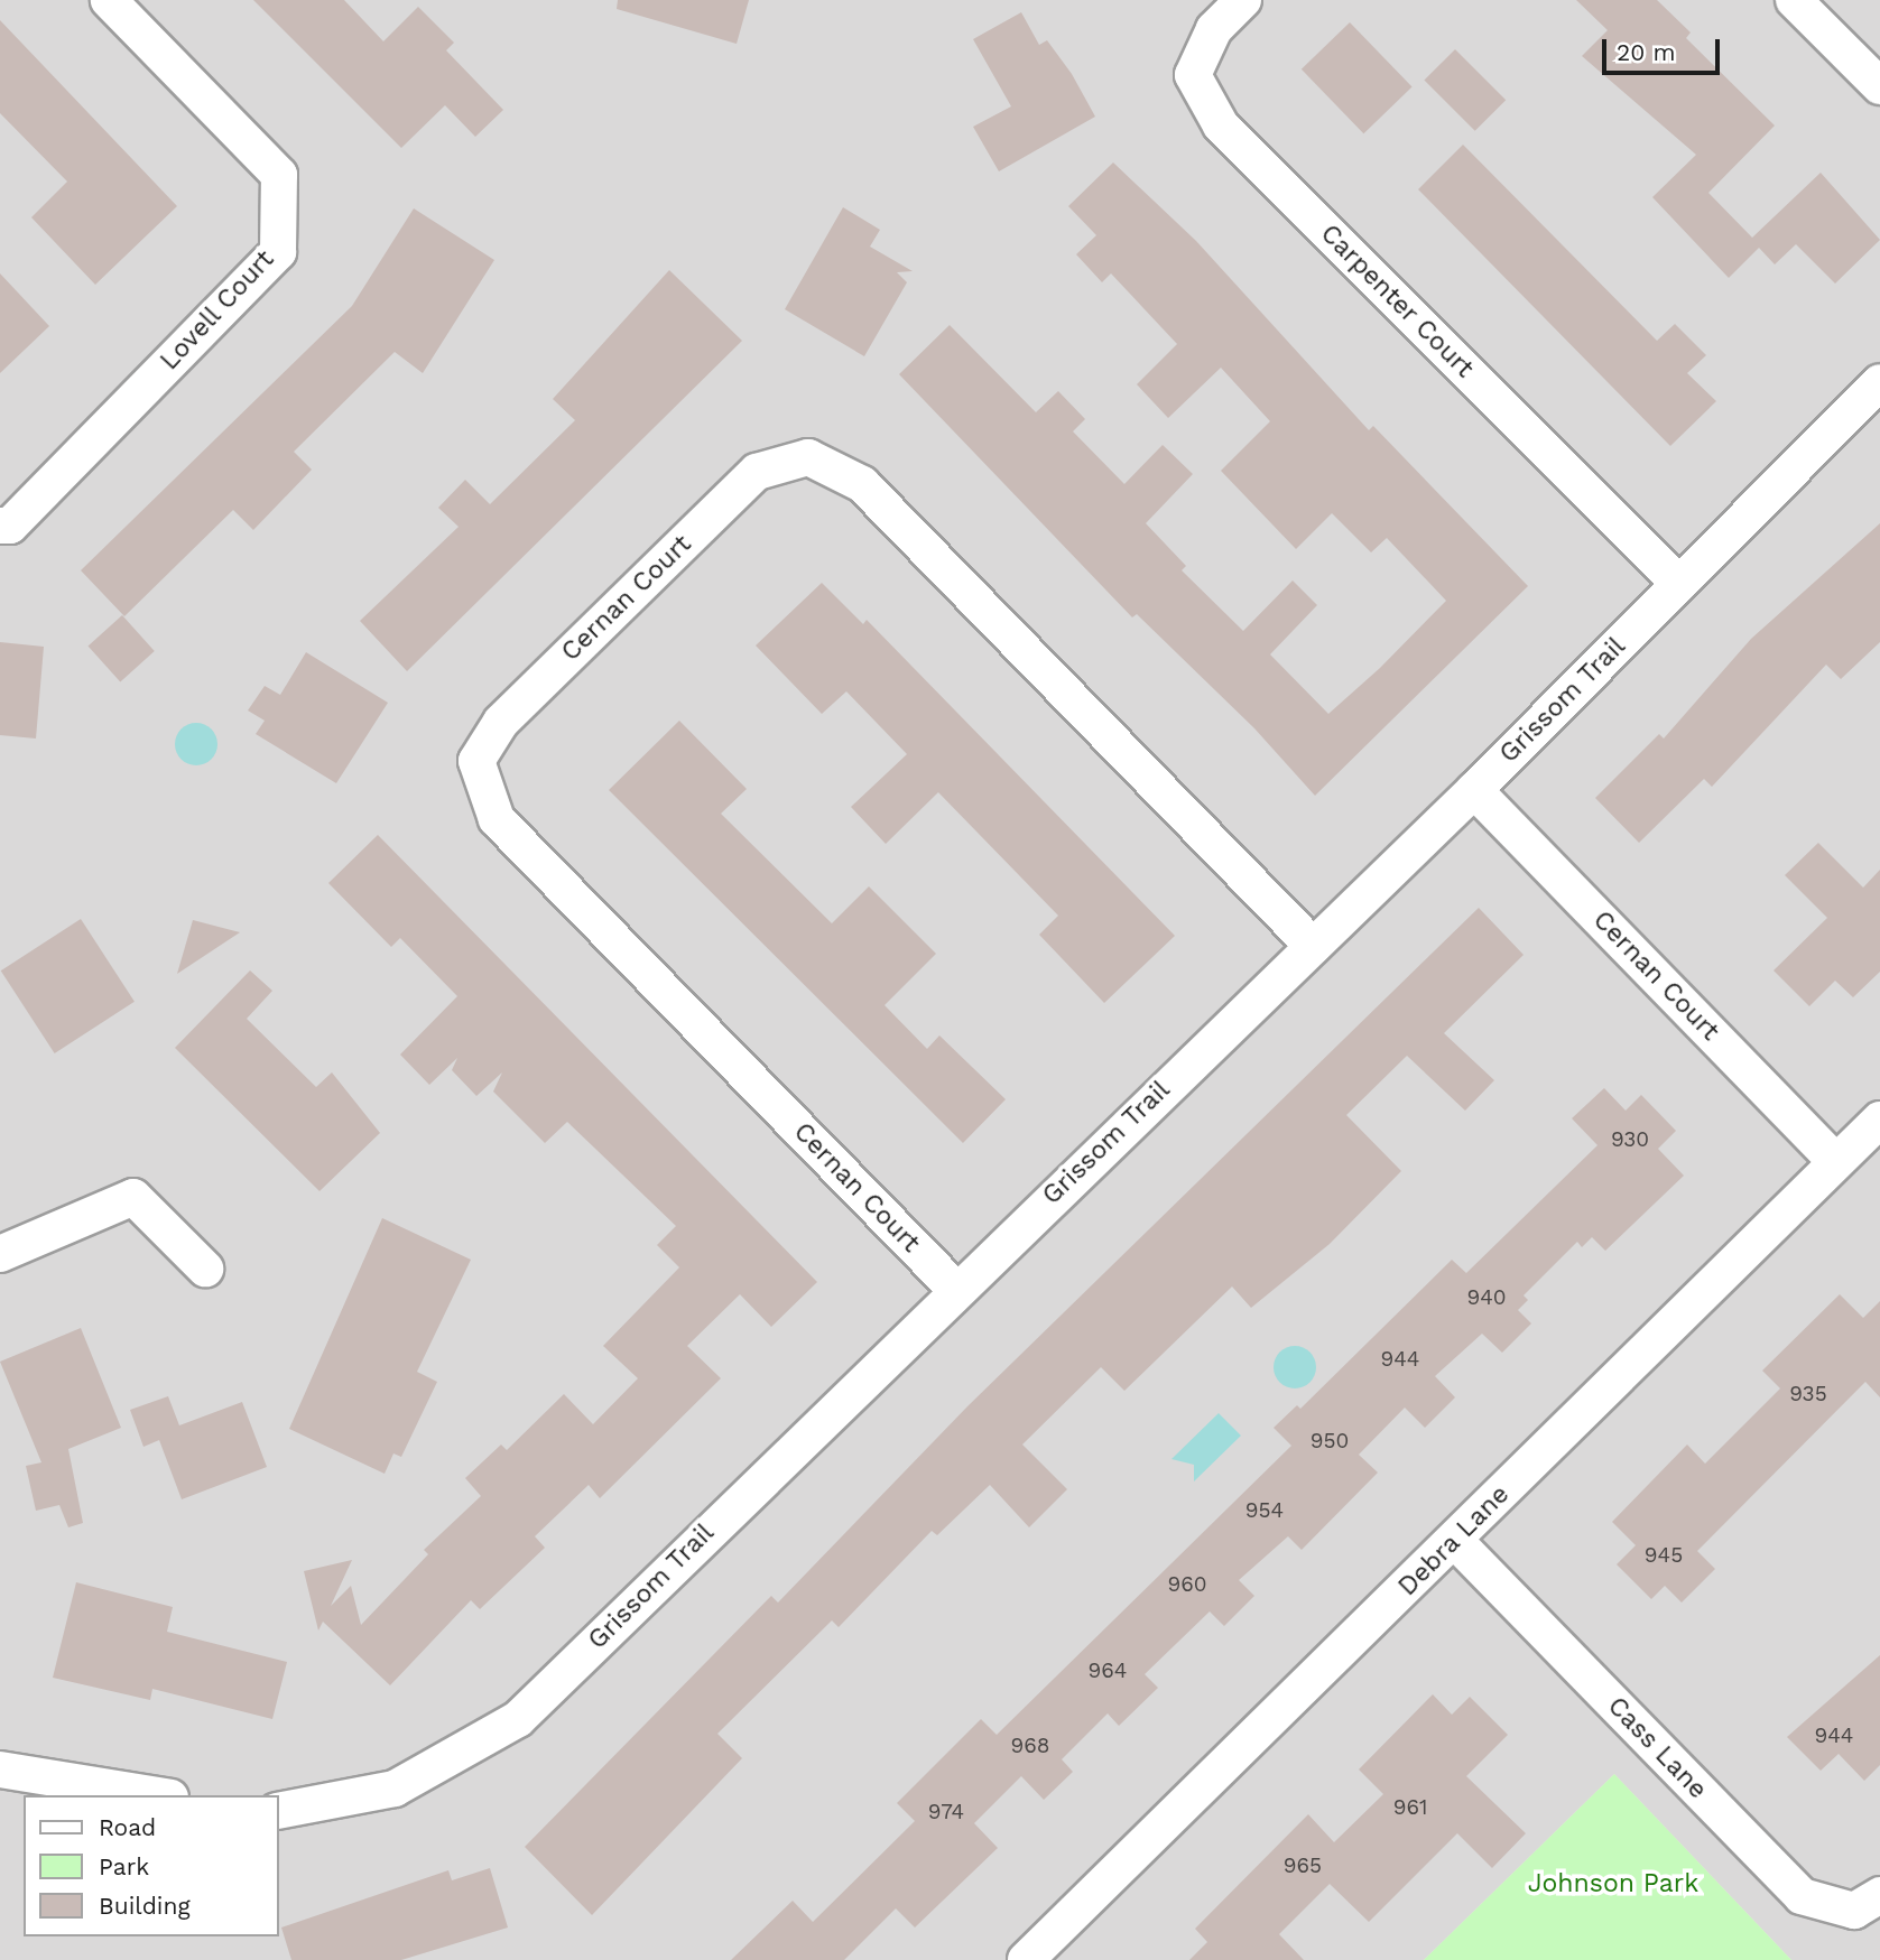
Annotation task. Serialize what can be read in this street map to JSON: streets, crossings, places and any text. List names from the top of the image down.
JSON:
{
  "streets": {
    "street": [
      "Carpenter Court",
      "Lovell Court",
      "Cernan Court",
      "Grissom Trail",
      "Debra Lane",
      "Cass Lane"
    ]
  },
  "crossings": [
    ["Carpenter Court", "Grissom Trail"],
    ["Cernan Court", "Grissom Trail"],
    ["Cernan Court", "Debra Lane"],
    ["Debra Lane", "Cass Lane"]
  ],
  "parks": ["Johnson Park"],
  "house_numbers": [
    "930",
    "940",
    "944",
    "935",
    "950",
    "954",
    "945",
    "960",
    "964",
    "944",
    "968",
    "961",
    "974",
    "965"
  ],
  "legend": ["Road", "Park", "Building"],
  "scale_bar": "20 m"
}
